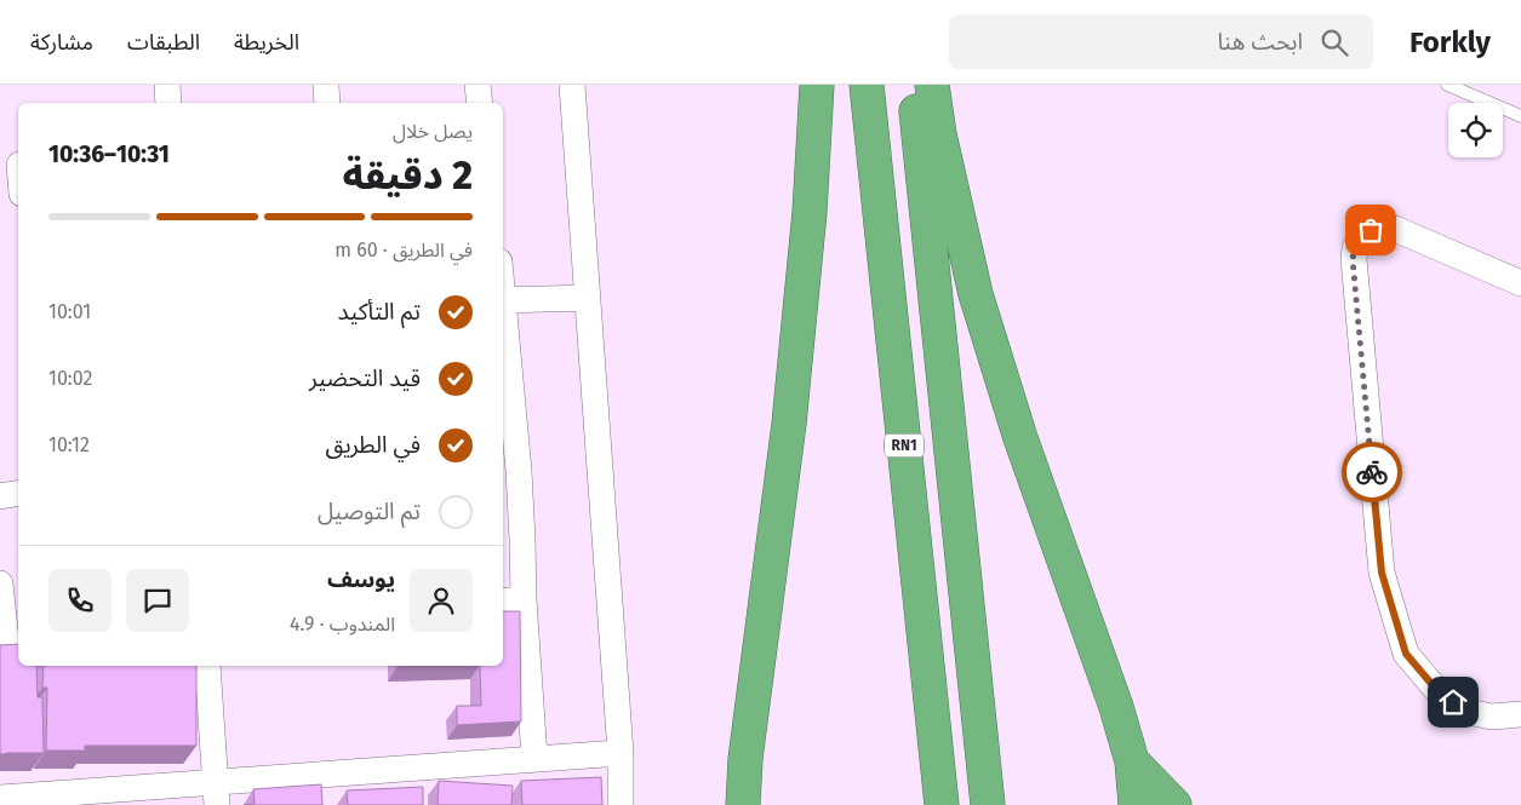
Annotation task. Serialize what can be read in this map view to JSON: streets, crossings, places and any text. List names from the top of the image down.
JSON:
{
  "streets": {
    "highway": ["RN1"]
  },
  "page": {
    "header": "Forkly",
    "search": "ابحث هنا",
    "nav": ["الخريطة", "الطبقات", "مشاركة"],
    "heading": ["2 دقيقة", "يصل خلال", "10:31–10:36"],
    "panel": ["يوسف", "المندوب · 4.9"],
    "bar": "في الطريق · 60 m",
    "list": [
      ["تم التأكيد", "10:01"],
      ["قيد التحضير", "10:02"],
      ["في الطريق", "10:12"],
      "تم التوصيل"
    ]
  }
}
